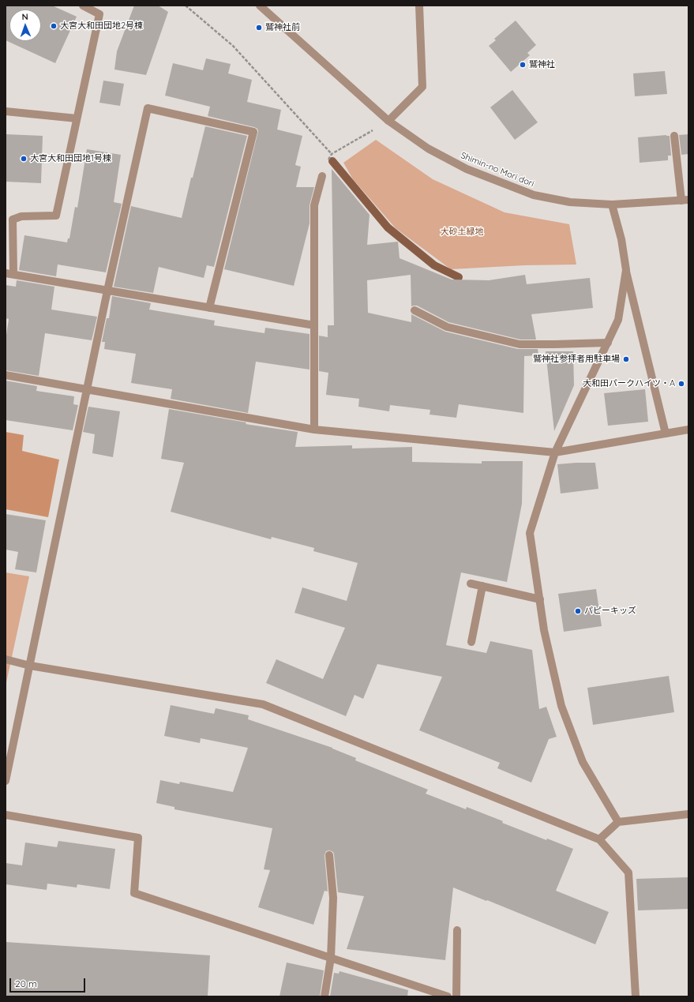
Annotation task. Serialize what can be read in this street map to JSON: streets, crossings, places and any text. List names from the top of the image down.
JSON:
{
  "streets": {
    "street": ["Shimin-no Mori dori"]
  },
  "parks": ["大砂土緑地"],
  "places": [
    "大宮大和田団地2号棟",
    "鷲神社前",
    "鷲神社",
    "大宮大和田団地1号棟",
    "鷲神社参拝者用駐車場",
    "大和田パークハイツ・A",
    "パピーキッズ"
  ],
  "scale_bar": "20 m",
  "north": "top"
}
